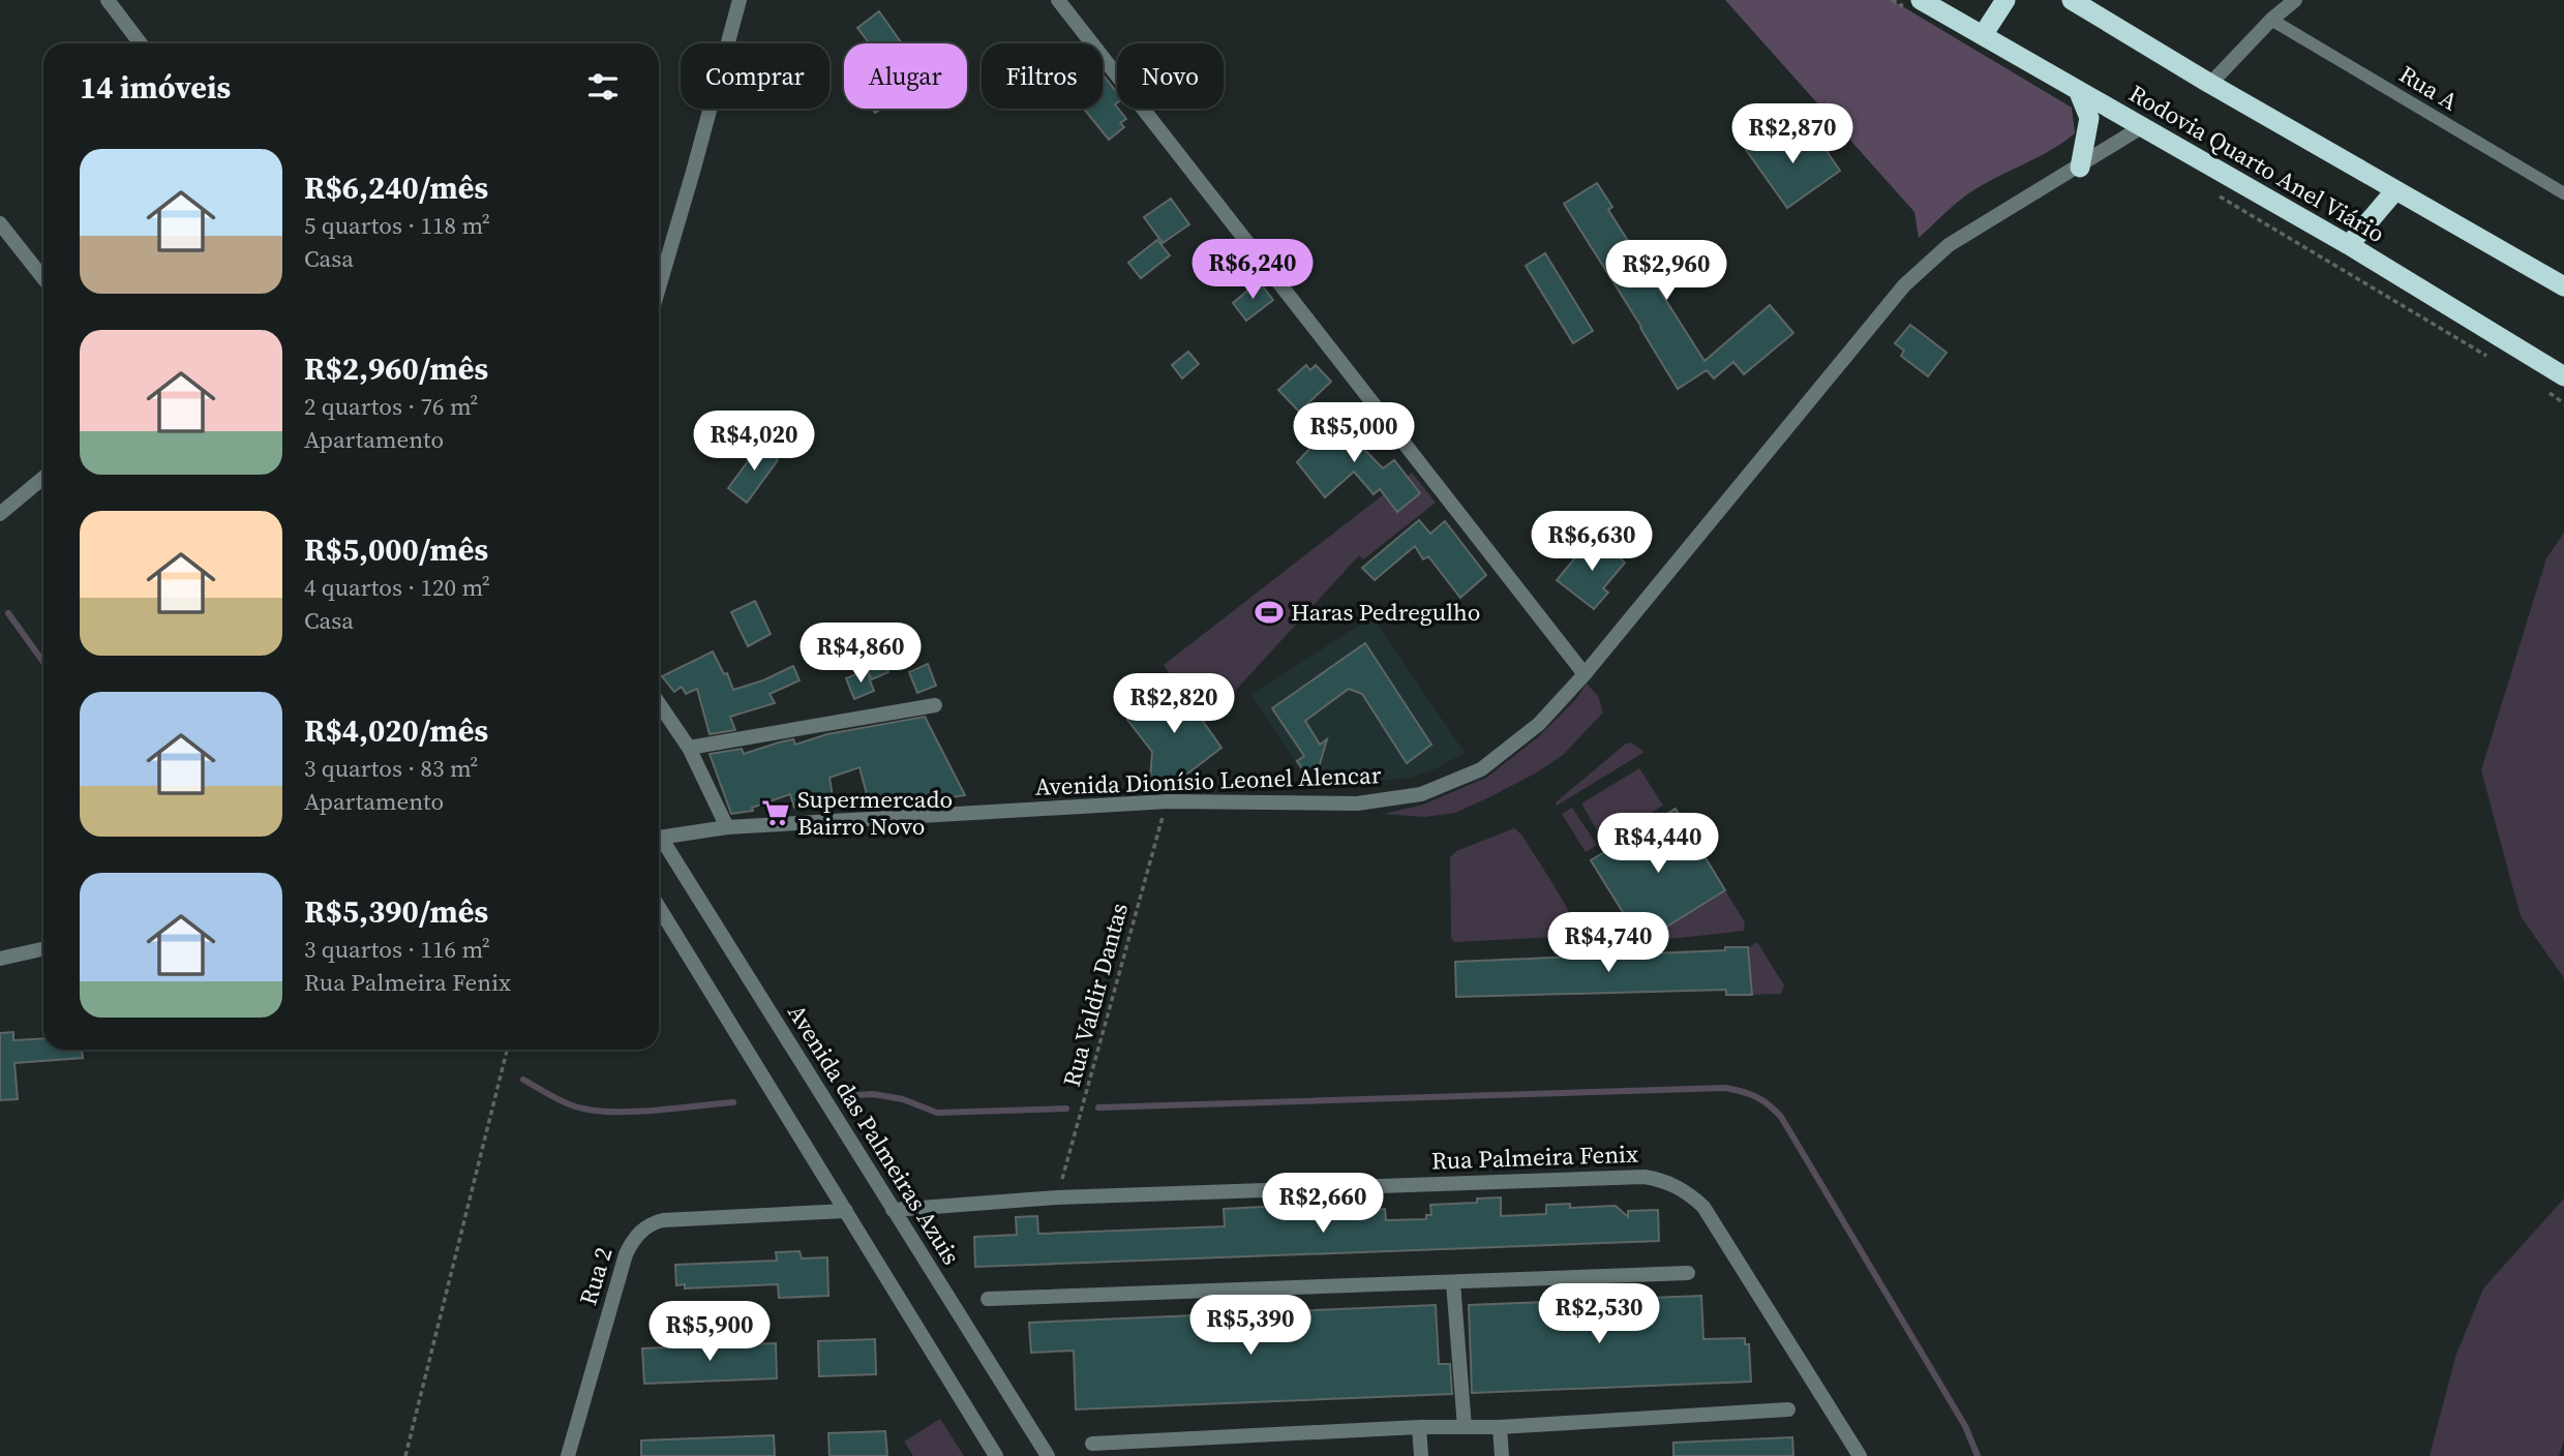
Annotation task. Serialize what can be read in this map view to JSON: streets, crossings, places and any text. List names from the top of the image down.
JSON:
{
  "streets": {
    "highway": ["Rodovia Quarto Anel Viário"],
    "street": [
      "Avenida Dionísio Leonel Alencar",
      "Avenida das Palmeiras Azuis",
      "Rua Palmeira Fenix",
      "Rua 2"
    ],
    "lane": ["Rua A"],
    "path": ["Rua Valdir Dantas"]
  },
  "crossings": [
    ["Rodovia Quarto Anel Viário", "Avenida Dionísio Leonel Alencar"],
    ["Avenida Dionísio Leonel Alencar", "Rua Valdir Dantas"],
    ["Rua Valdir Dantas", "Rua Palmeira Fenix"],
    ["Avenida das Palmeiras Azuis", "Rua Palmeira Fenix"]
  ],
  "places": {
    "sports": ["Haras Pedregulho"],
    "supermarket": ["Supermercado Bairro Novo"]
  },
  "page": {
    "chip": [
      "Comprar",
      "Alugar",
      "Filtros",
      "Novo"
    ],
    "heading": "14 imóveis",
    "price": [
      "R$2,870",
      "R$6,240",
      "R$2,960",
      "R$5,000",
      "R$4,020",
      "R$6,630",
      "R$4,860",
      "R$2,820",
      "R$4,440",
      "R$4,740",
      "R$2,660",
      "R$2,530",
      "R$5,390",
      "R$5,900"
    ],
    "list": [
      {
        "name": "R$6,240/mês",
        "note": "5 quartos · 118 m² · Casa"
      },
      {
        "name": "R$2,960/mês",
        "note": "2 quartos · 76 m² · Apartamento"
      },
      {
        "name": "R$5,000/mês",
        "note": "4 quartos · 120 m² · Casa"
      },
      {
        "name": "R$4,020/mês",
        "note": "3 quartos · 83 m² · Apartamento"
      },
      {
        "name": "R$5,390/mês",
        "note": "3 quartos · 116 m² · Rua Palmeira Fenix"
      }
    ]
  }
}
